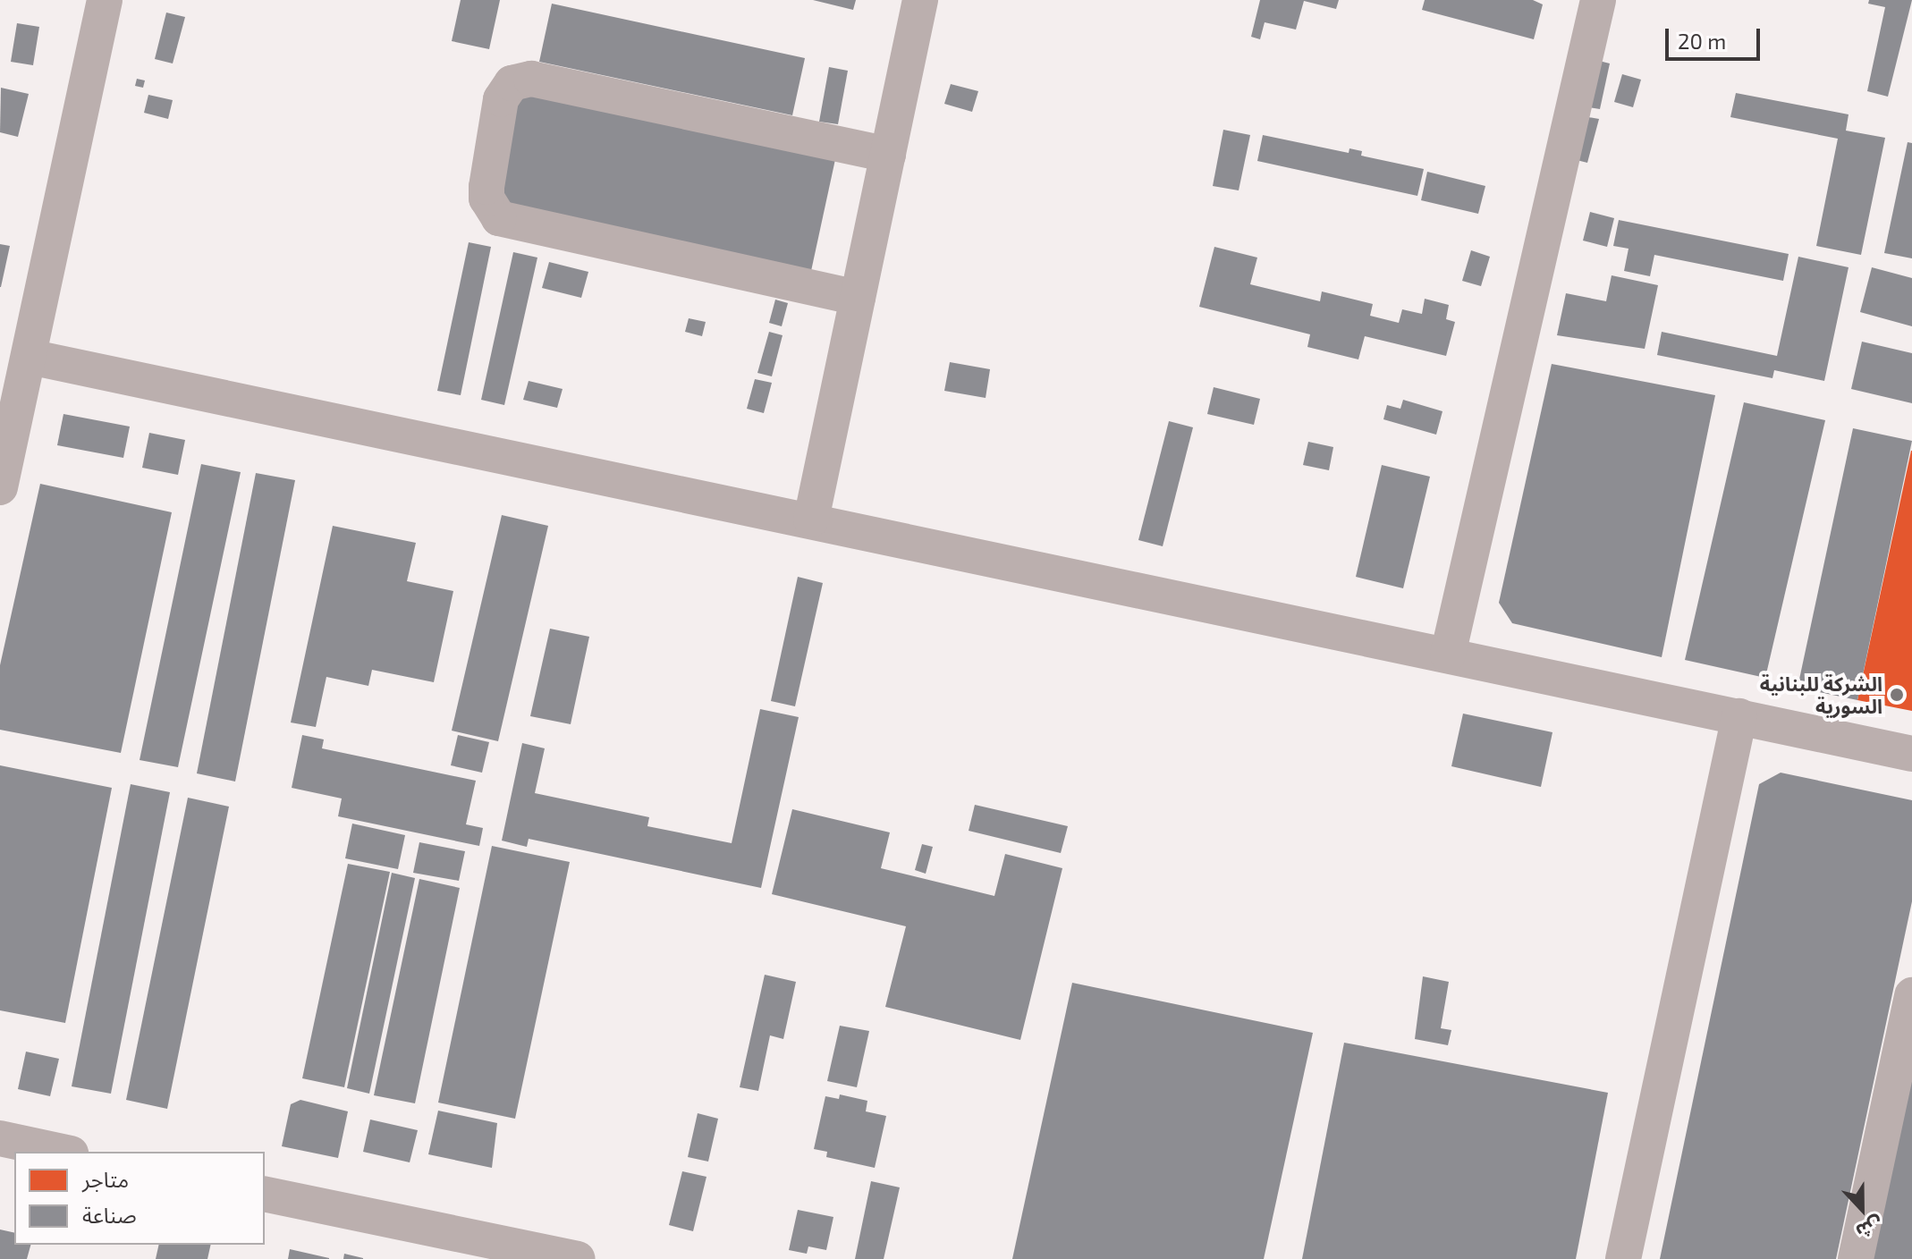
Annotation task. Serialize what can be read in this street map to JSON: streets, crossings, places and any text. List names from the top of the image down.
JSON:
{
  "places": ["الشركة للبنانية السورية"],
  "legend": ["متاجر", "صناعة"],
  "scale_bar": "20 m",
  "north": "bottom"
}
